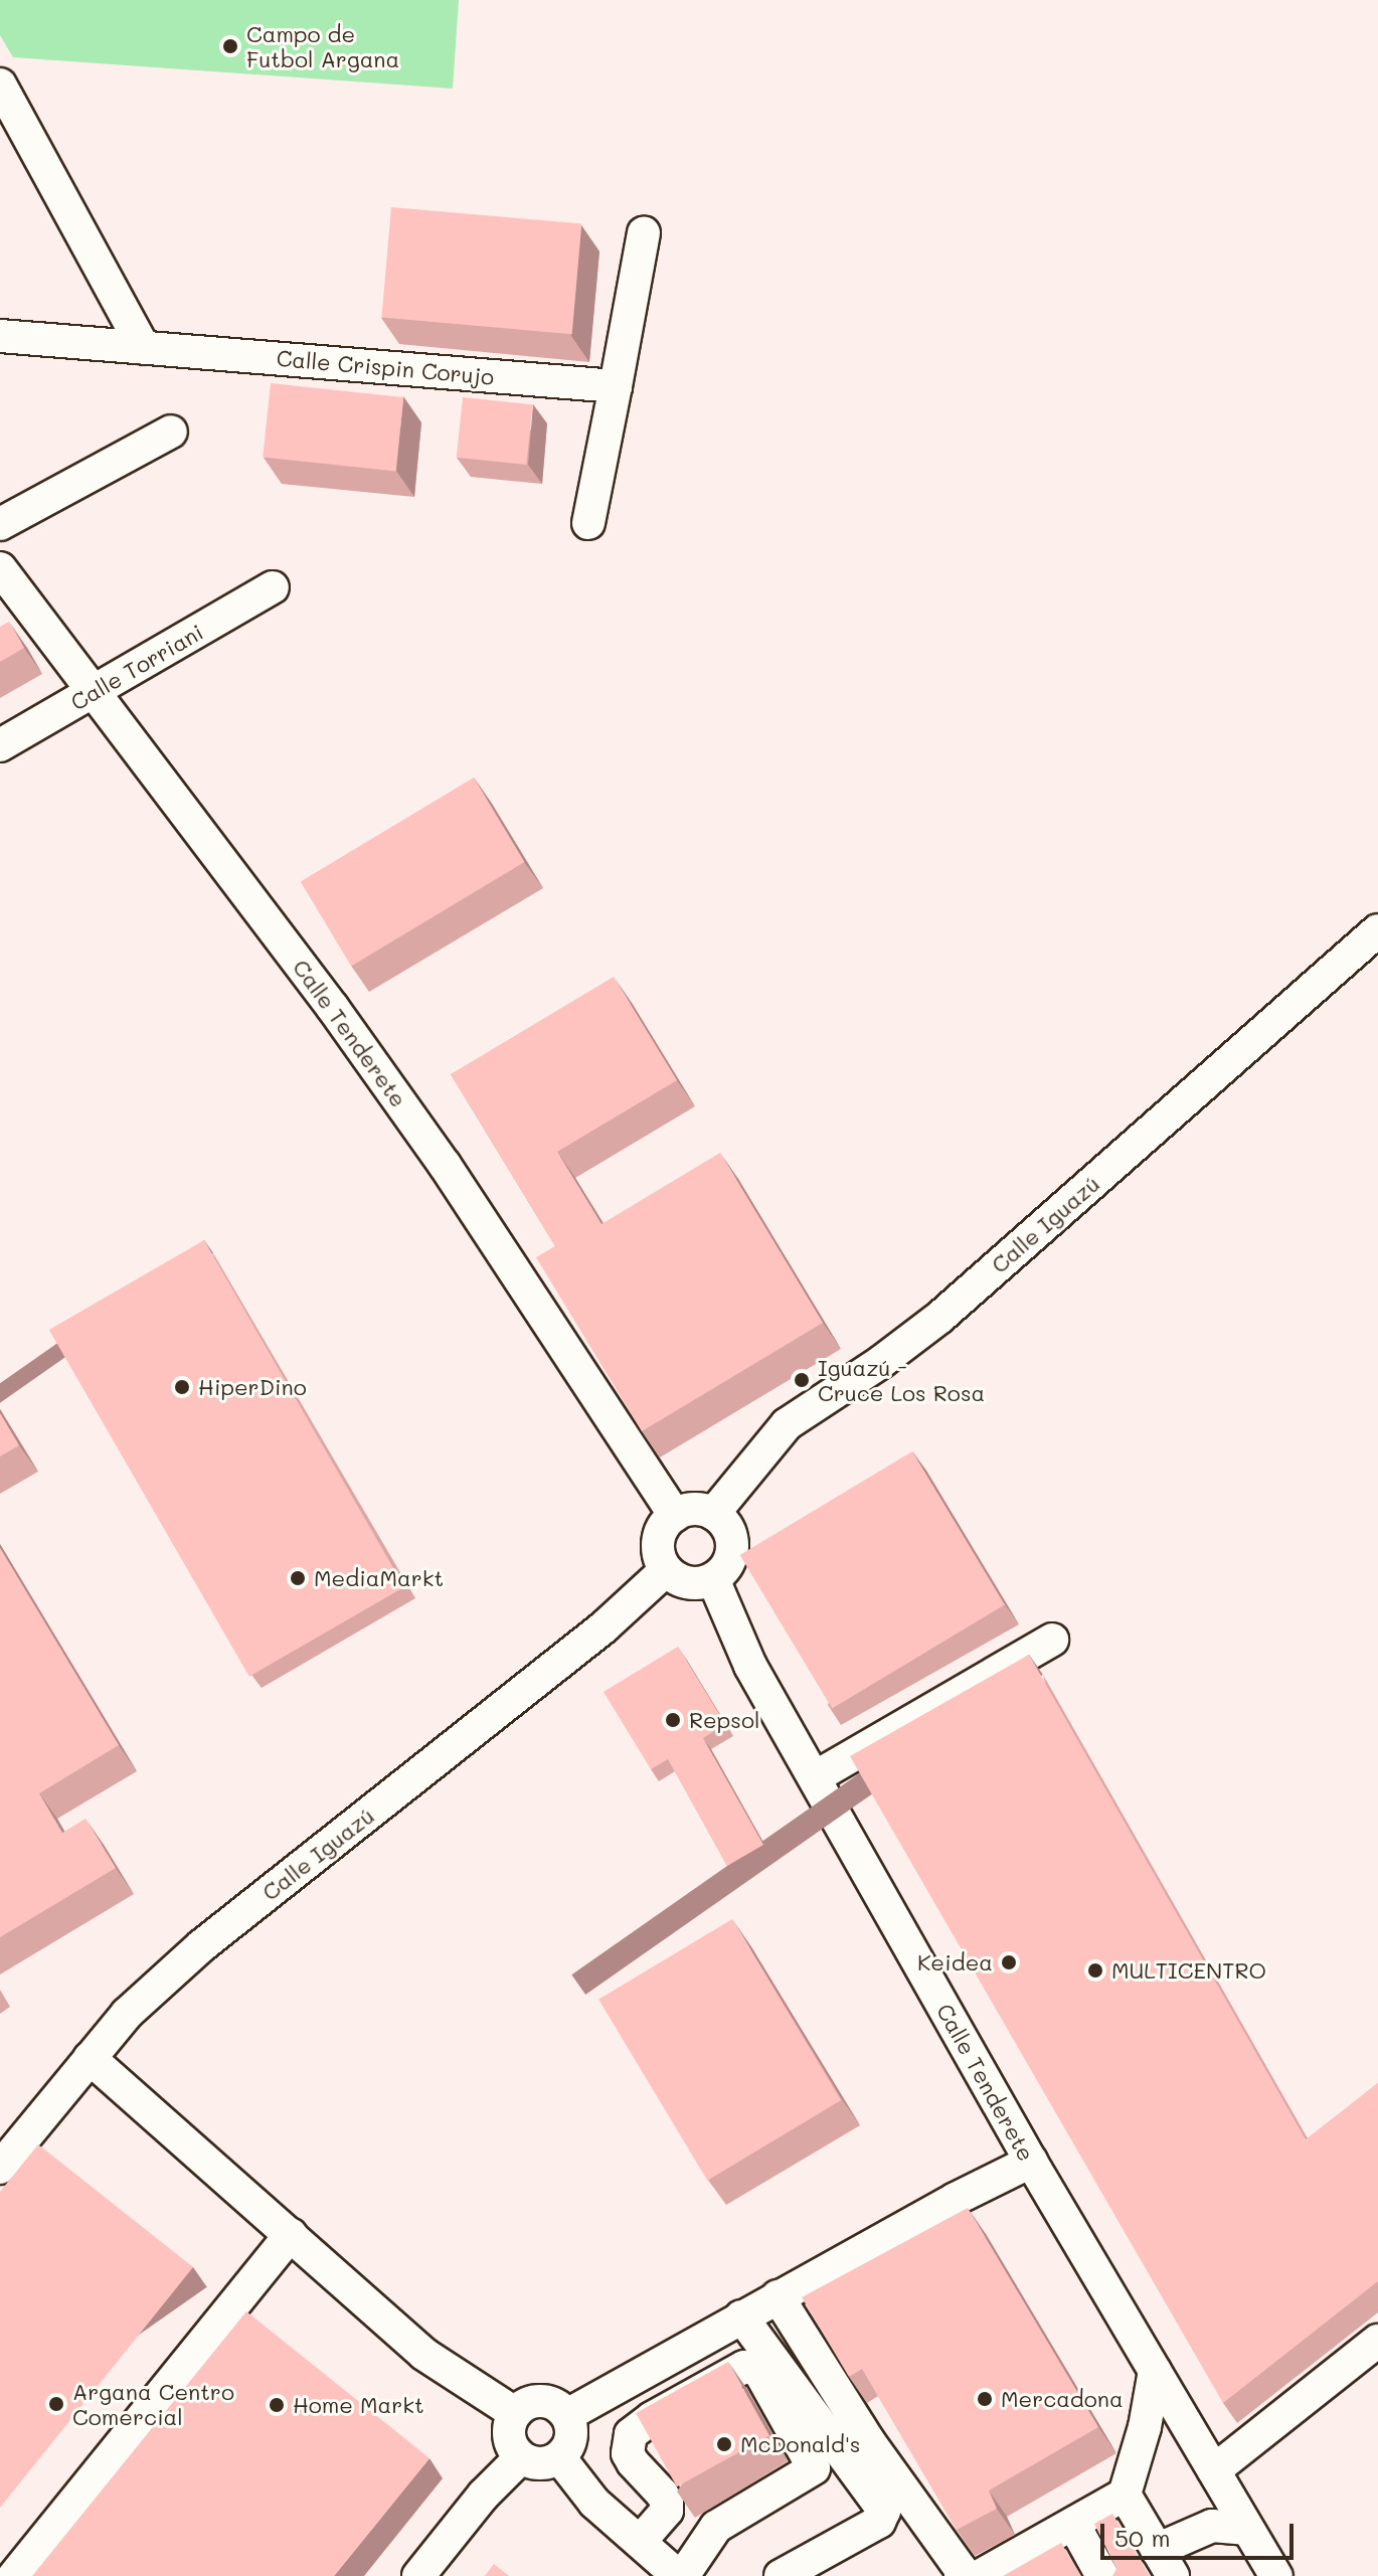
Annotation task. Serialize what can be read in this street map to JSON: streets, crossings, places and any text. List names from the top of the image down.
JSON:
{
  "streets": {
    "street": [
      "Calle Crispin Corujo",
      "Calle Torriani",
      "Calle Tenderete",
      "Calle Iguazú"
    ]
  },
  "crossings": [
    ["Calle Torriani", "Calle Tenderete"],
    ["Calle Tenderete", "Calle Iguazú"]
  ],
  "places": [
    "Campo de Futbol Argana",
    "Iguazú - Cruce Los Rosa",
    "HiperDino",
    "MediaMarkt",
    "Repsol",
    "Keidea",
    "MULTICENTRO",
    "Mercadona",
    "Argana Centro Comercial",
    "Home Markt",
    "McDonald's"
  ],
  "scale_bar": "50 m"
}
